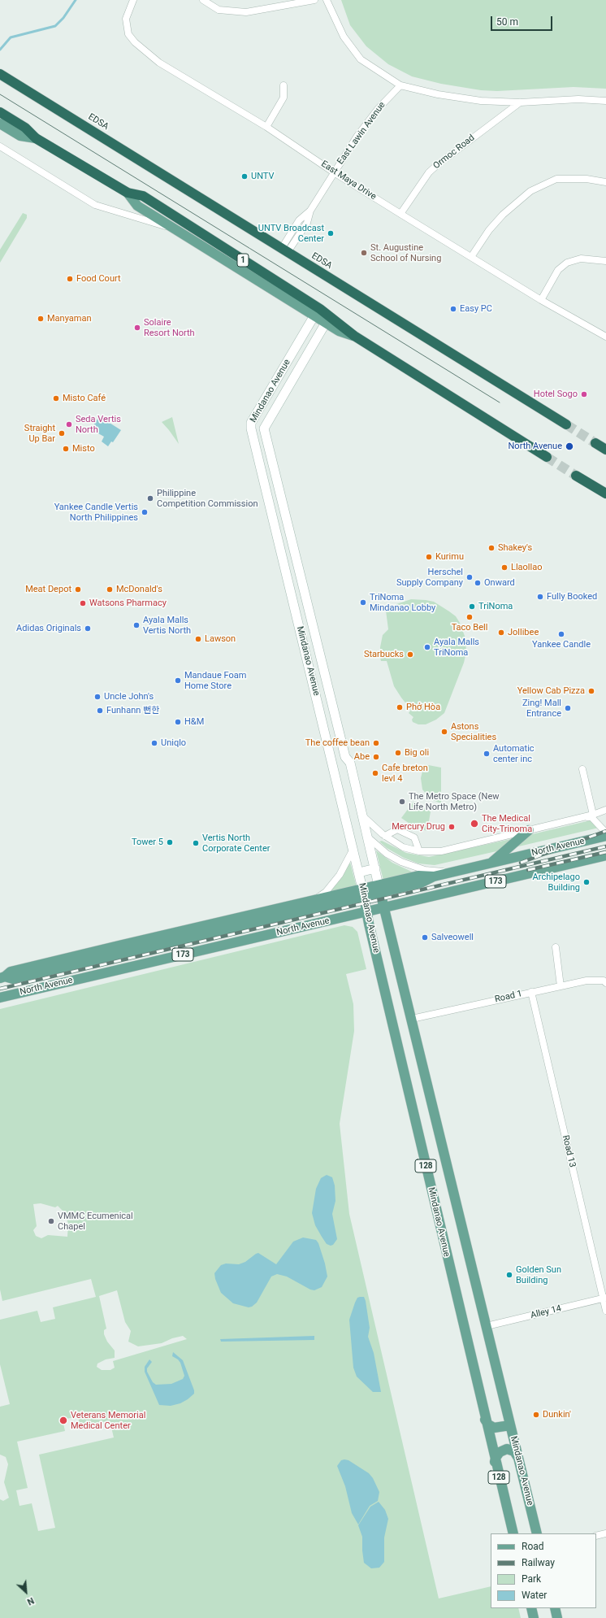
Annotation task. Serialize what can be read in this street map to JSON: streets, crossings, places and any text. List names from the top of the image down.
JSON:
{
  "streets": {
    "highway": ["EDSA", "1"],
    "main road": [
      "Mindanao Avenue",
      "North Avenue",
      "173",
      "128"
    ],
    "street": [
      "East Lawin Avenue",
      "Ormoc Road",
      "East Maya Drive",
      "Road 1",
      "Road 13",
      "Alley 14"
    ]
  },
  "crossings": [
    ["EDSA", "East Lawin Avenue"],
    ["East Lawin Avenue", "East Maya Drive"],
    ["Ormoc Road", "East Maya Drive"],
    ["1", "Mindanao Avenue"],
    ["Mindanao Avenue", "North Avenue"],
    ["Mindanao Avenue", "Road 1"],
    ["Mindanao Avenue", "Alley 14"],
    ["Road 1", "Road 13"],
    ["Road 13", "Alley 14"]
  ],
  "places": [
    "UNTV",
    "UNTV Broadcast Center",
    "St. Augustine School of Nursing",
    "Food Court",
    "Easy PC",
    "Manyaman",
    "Solaire Resort North",
    "Hotel Sogo",
    "Misto Café",
    "Seda Vertis North",
    "Straight Up Bar",
    "North Avenue",
    "Misto",
    "Philippine Competition Commission",
    "Yankee Candle Vertis North Philippines",
    "Shakey's",
    "Kurimu",
    "Llaollao",
    "Herschel Supply Company",
    "Onward",
    "Meat Depot",
    "McDonald's",
    "Fully Booked",
    "TriNoma Mindanao Lobby",
    "Watsons Pharmacy",
    "TriNoma",
    "Taco Bell",
    "Ayala Malls Vertis North",
    "Adidas Originals",
    "Jollibee",
    "Yankee Candle",
    "Lawson",
    "Ayala Malls TriNoma",
    "Starbucks",
    "Mandaue Foam Home Store",
    "Yellow Cab Pizza",
    "Uncle John's",
    "Phở Hòa",
    "Zing! Mall Entrance",
    "Funhann 뻔한",
    "H&M",
    "Astons Specialities",
    "Uniqlo",
    "The coffee bean",
    "Big oli",
    "Automatic center inc",
    "Abe",
    "Cafe breton levl 4",
    "The Metro Space (New Life North Metro)",
    "The Medical City-Trinoma",
    "Mercury Drug",
    "Tower 5",
    "Vertis North Corporate Center",
    "Archipelago Building",
    "Salveowell",
    "VMMC Ecumenical Chapel",
    "Golden Sun Building",
    "Dunkin'",
    "Veterans Memorial Medical Center"
  ],
  "legend": [
    "Road",
    "Railway",
    "Park",
    "Water"
  ],
  "scale_bar": "50 m",
  "north": "bottom right"
}
